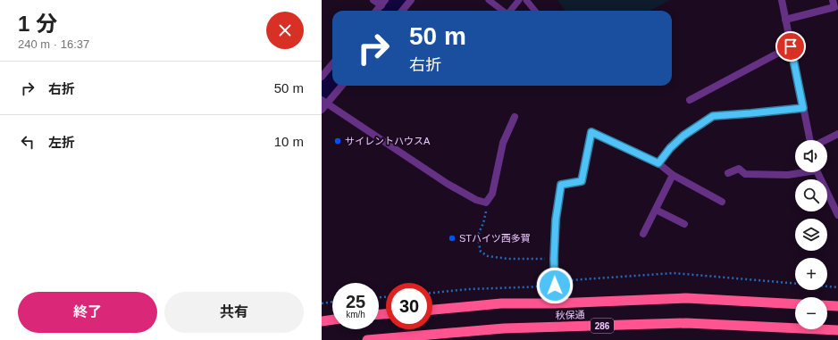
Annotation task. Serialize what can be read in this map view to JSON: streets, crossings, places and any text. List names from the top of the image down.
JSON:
{
  "streets": {
    "highway": ["秋保通", "286"]
  },
  "places": ["サイレントハウスA", "STハイツ西多賀"],
  "page": {
    "heading": ["1 分", "240 m · 16:37"],
    "turn": ["50 m", "右折"],
    "list": [
      {
        "name": "右折",
        "value": "50 m"
      },
      {
        "name": "左折",
        "value": "10 m"
      }
    ],
    "map_buttons": ["+", "−"],
    "speed": "25 km/h",
    "limit": "30",
    "buttons": ["終了", "共有"]
  }
}
